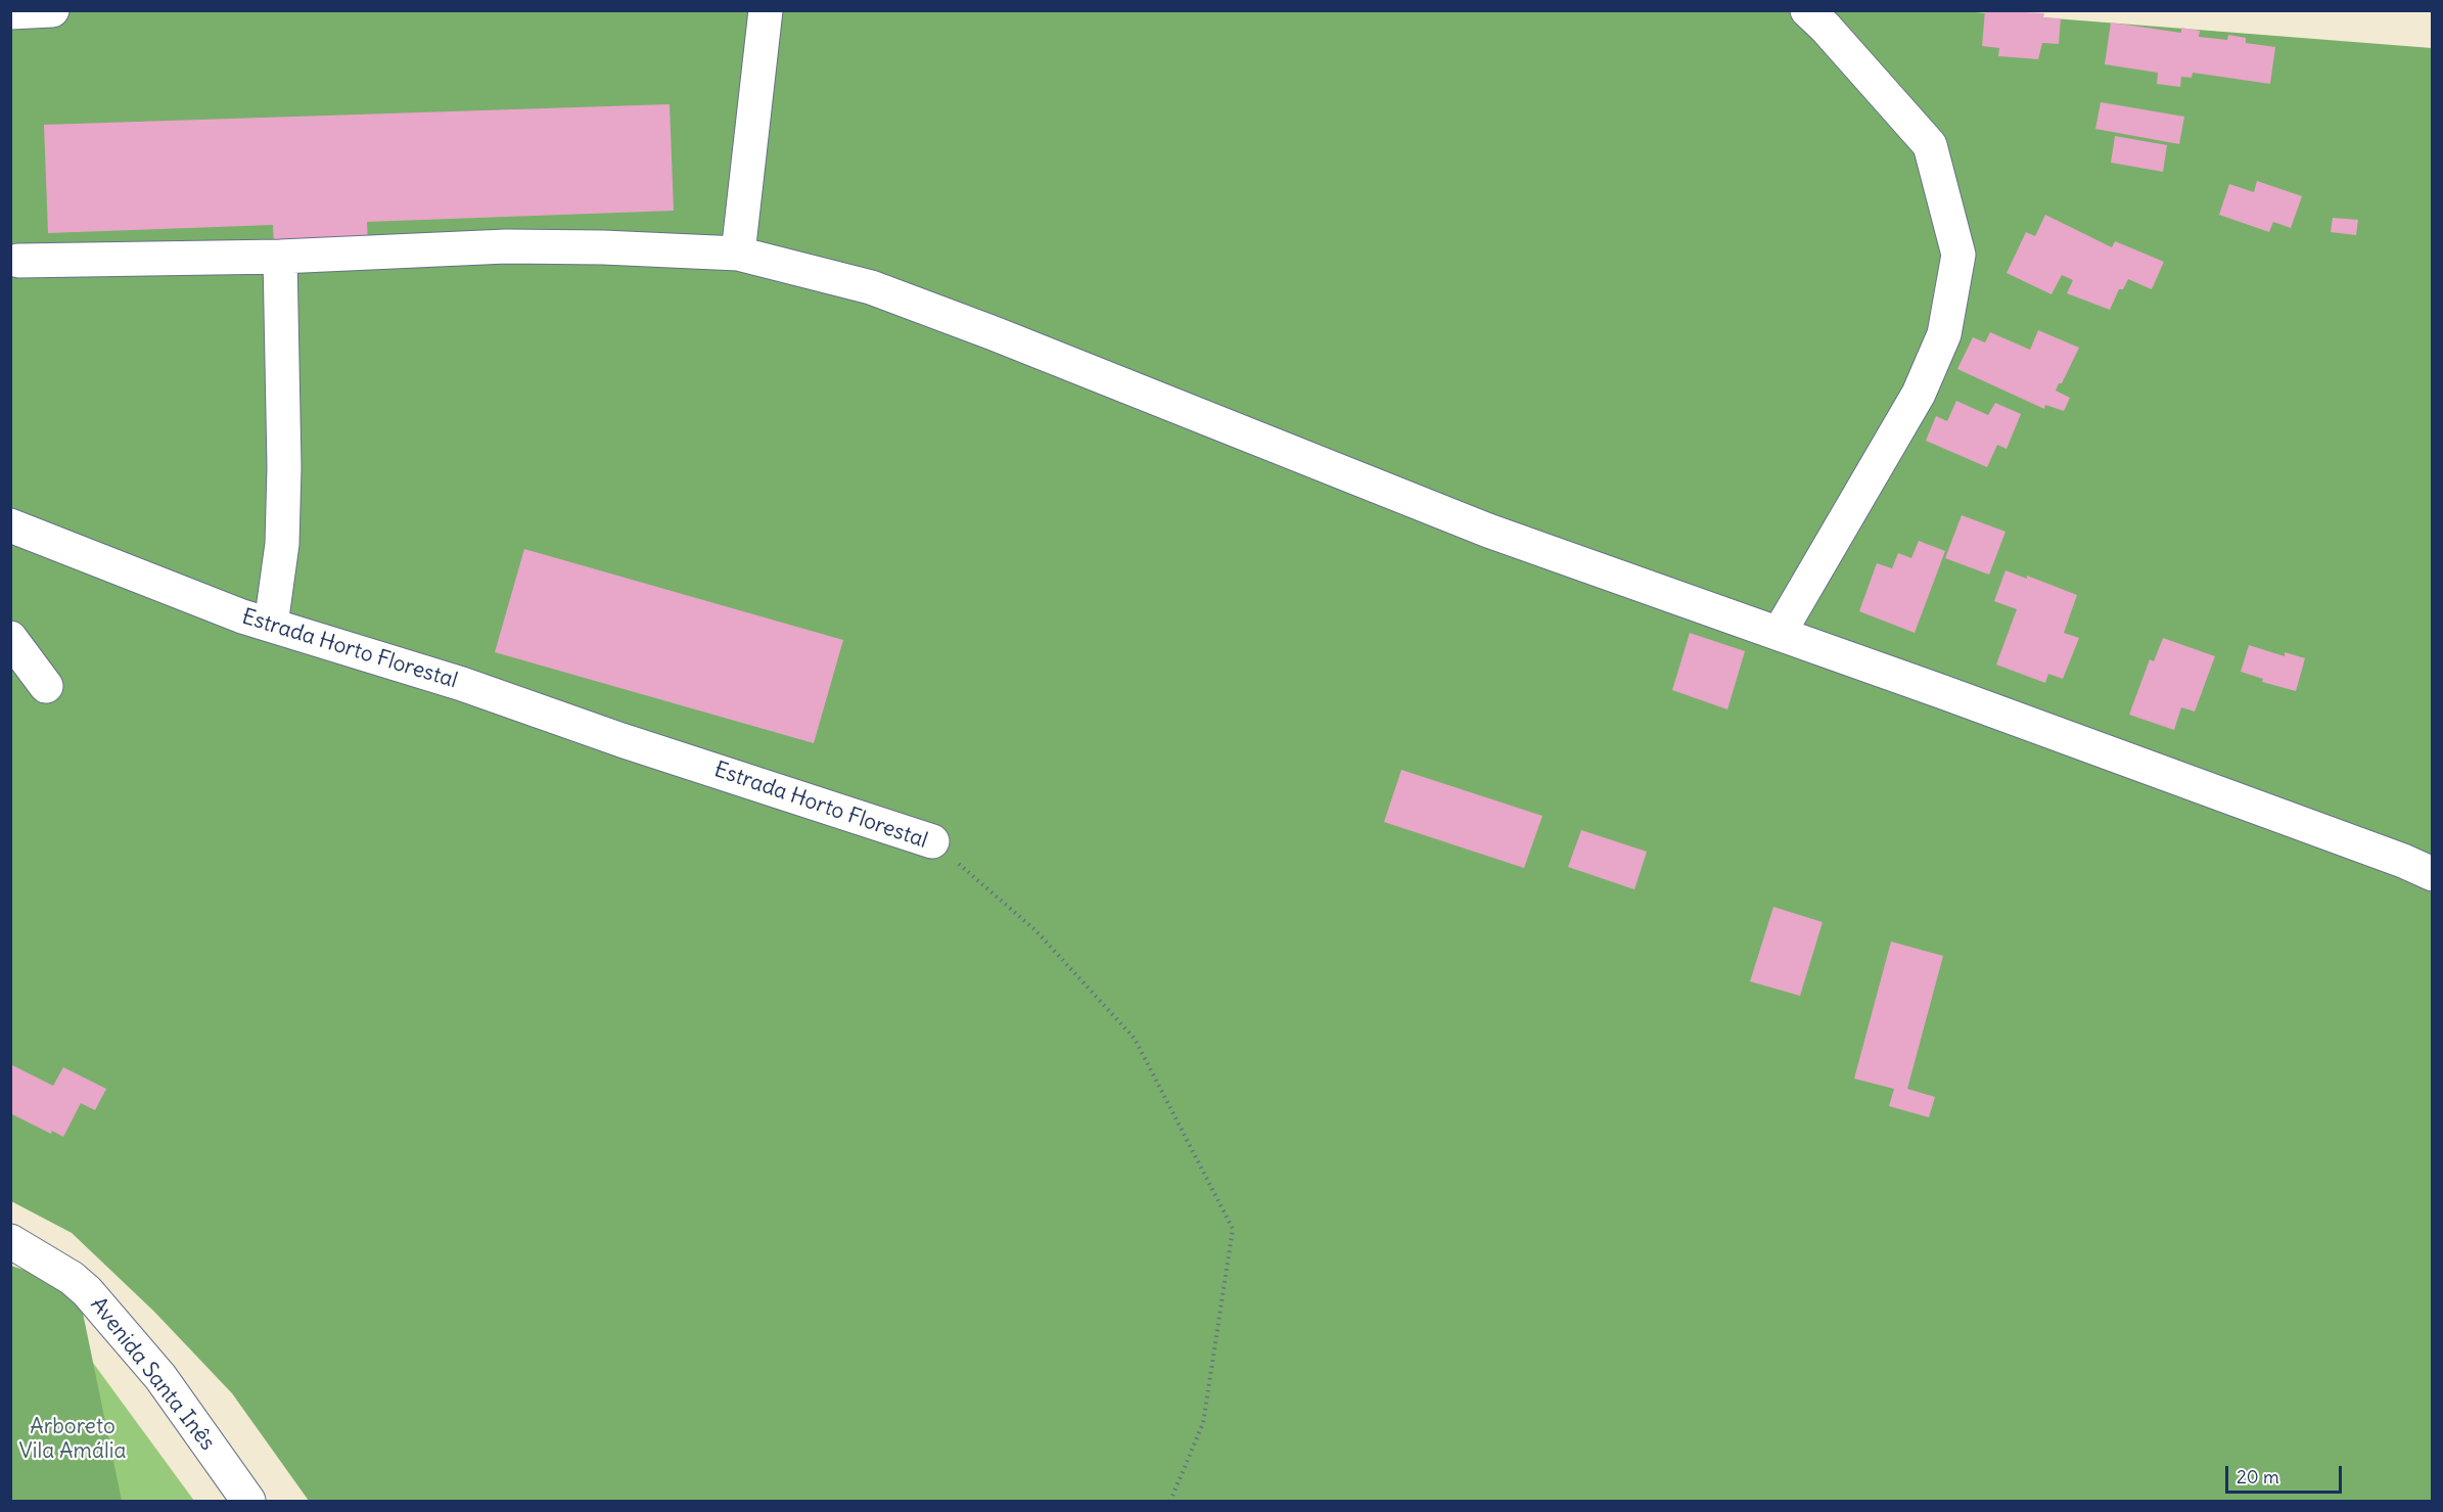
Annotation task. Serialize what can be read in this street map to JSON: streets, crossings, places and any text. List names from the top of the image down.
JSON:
{
  "streets": {
    "street": ["Estrada Horto Florestal", "Avenida Santa Inês"]
  },
  "parks": ["Arboreto Vila Amália"],
  "scale_bar": "20 m"
}
